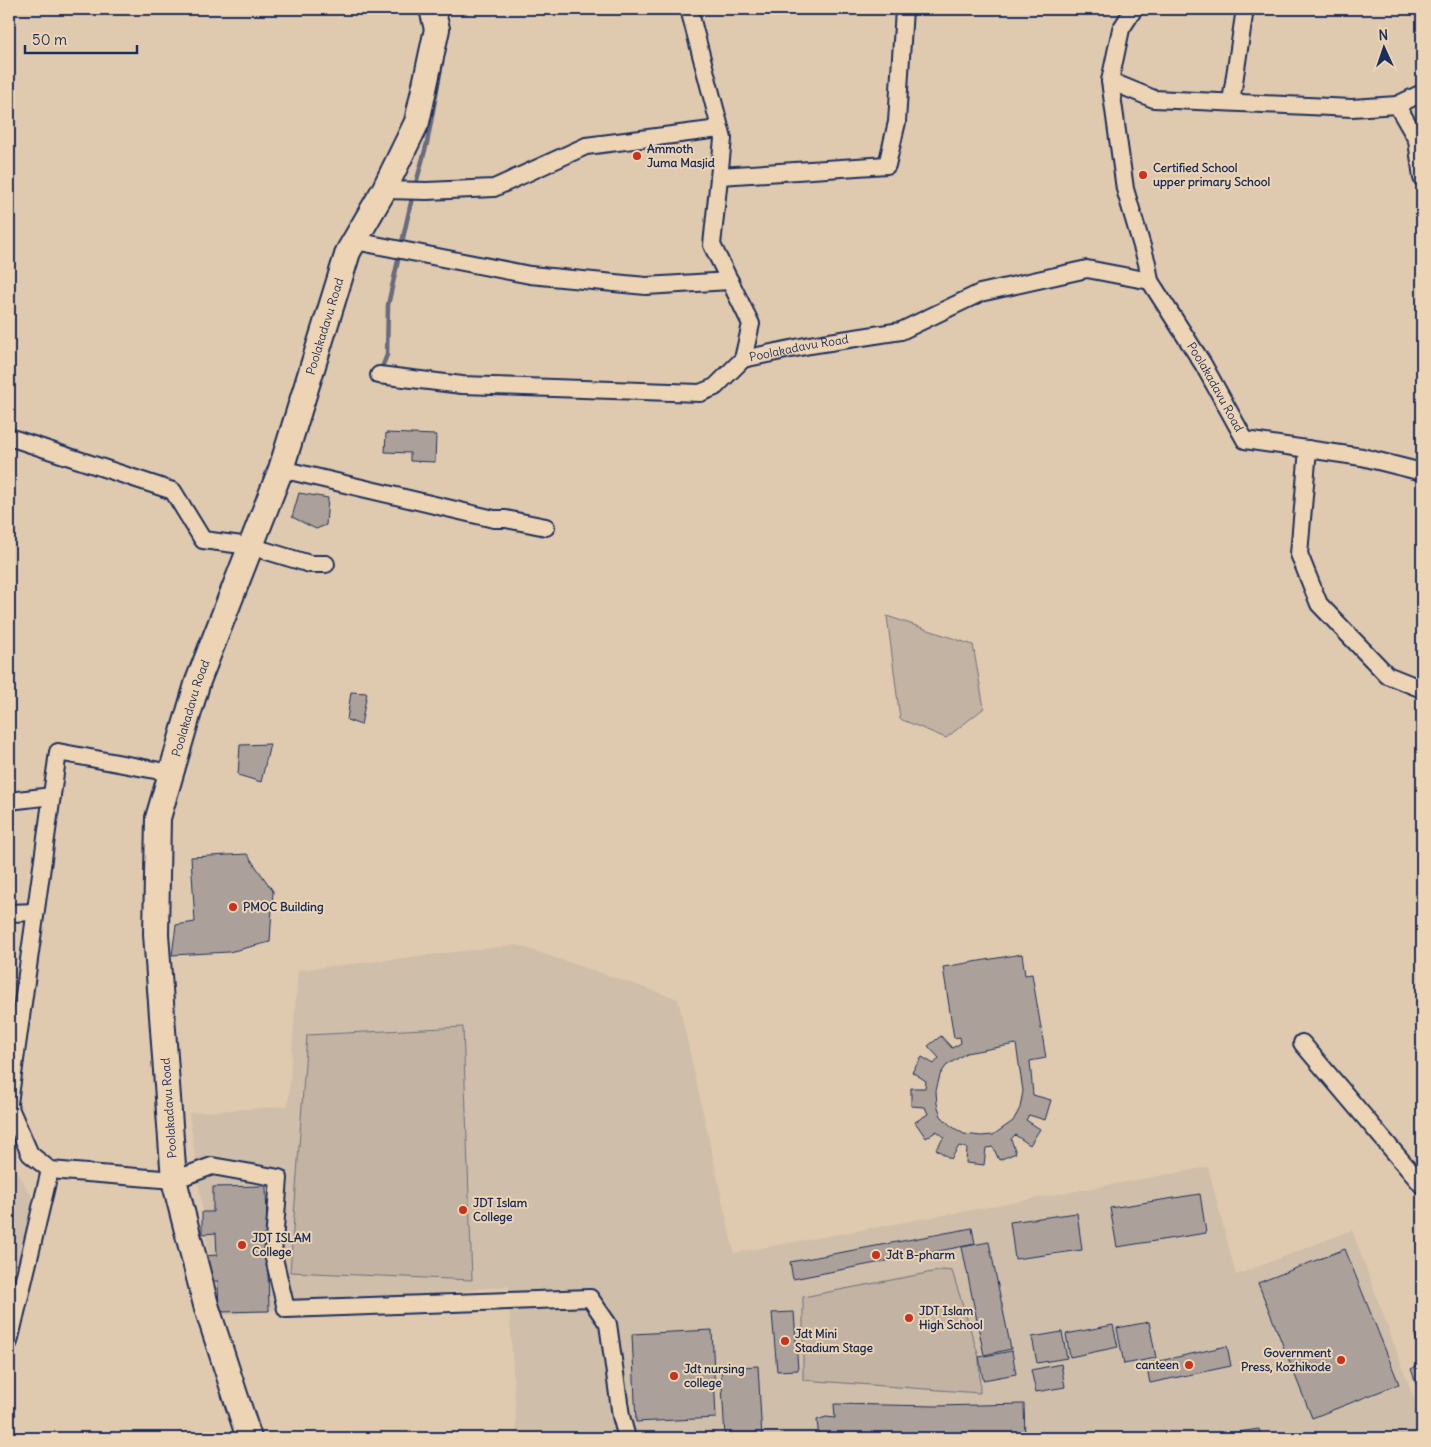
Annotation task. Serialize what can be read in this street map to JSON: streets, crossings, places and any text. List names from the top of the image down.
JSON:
{
  "streets": {
    "street": ["Poolakadavu Road"]
  },
  "places": [
    "Ammoth Juma Masjid",
    "Certified School upper primary School",
    "PMOC Building",
    "JDT Islam College",
    "JDT ISLAM College",
    "Jdt B-pharm",
    "JDT Islam High School",
    "Jdt Mini Stadium Stage",
    "Government Press, Kozhikode",
    "canteen",
    "Jdt nursing college"
  ],
  "scale_bar": "50 m",
  "north": "top"
}
